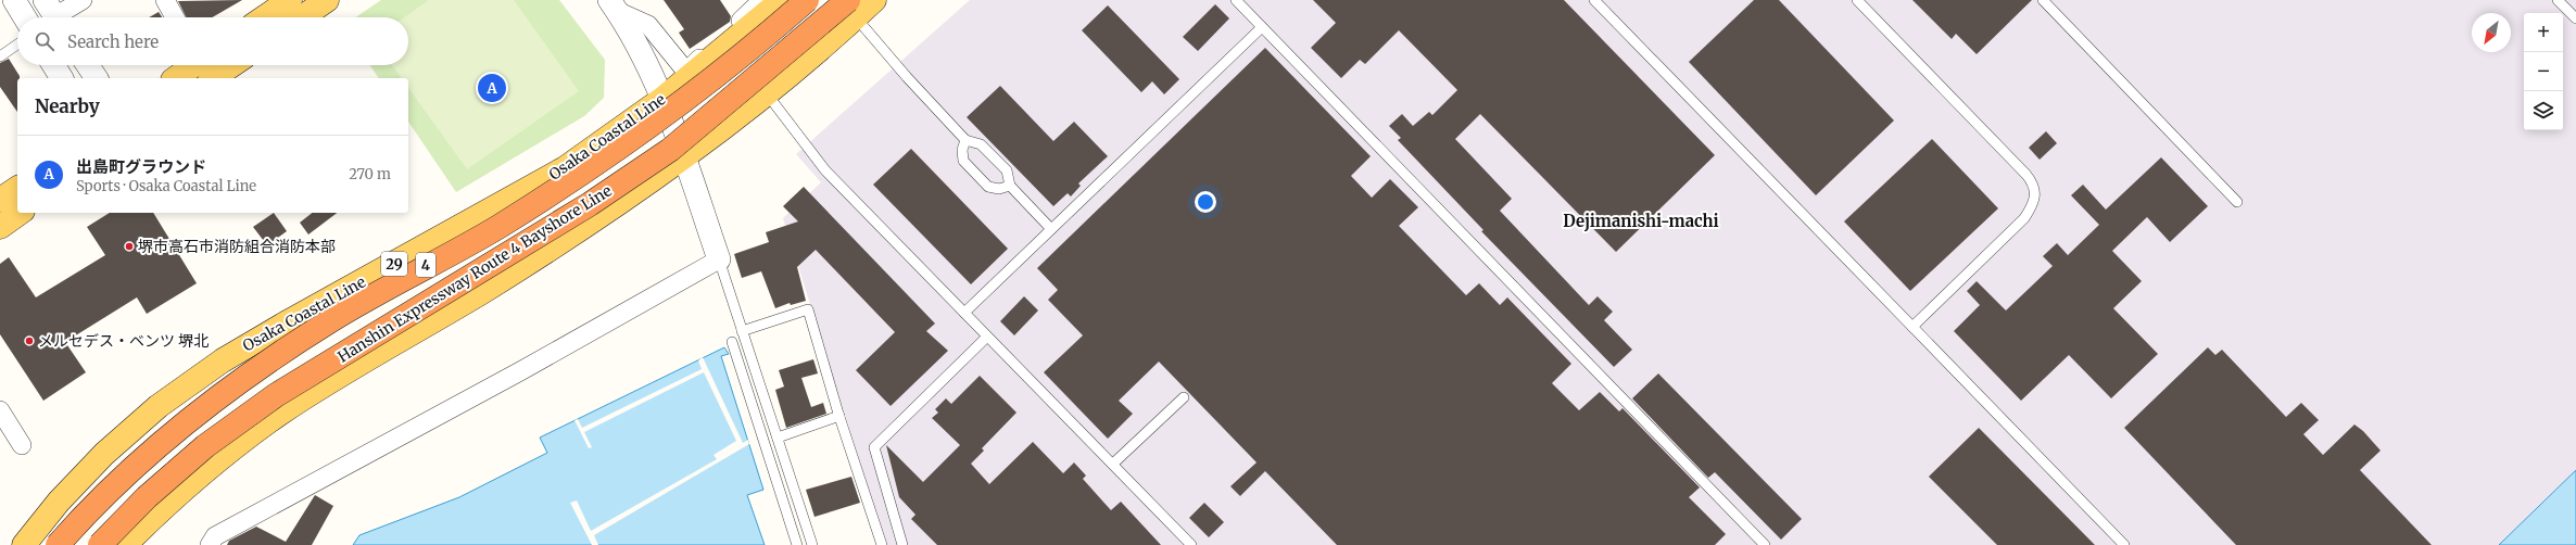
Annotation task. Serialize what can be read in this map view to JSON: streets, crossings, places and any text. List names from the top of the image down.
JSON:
{
  "streets": {
    "highway": ["4", "Hanshin Expressway Route 4 Bayshore Line"],
    "main road": ["Osaka Coastal Line", "29"]
  },
  "districts": ["Dejimanishi-machi"],
  "places": ["堺市高石市消防組合消防本部", "メルセデス・ベンツ 堺北"],
  "north": "bottom left",
  "page": {
    "map_buttons": ["+", "−"],
    "search": "Search here",
    "pins": "A",
    "heading": "Nearby",
    "list": [
      {
        "mark": "A",
        "name": "出島町グラウンド",
        "note": "Sports · Osaka Coastal Line",
        "value": "270 m"
      }
    ]
  }
}
